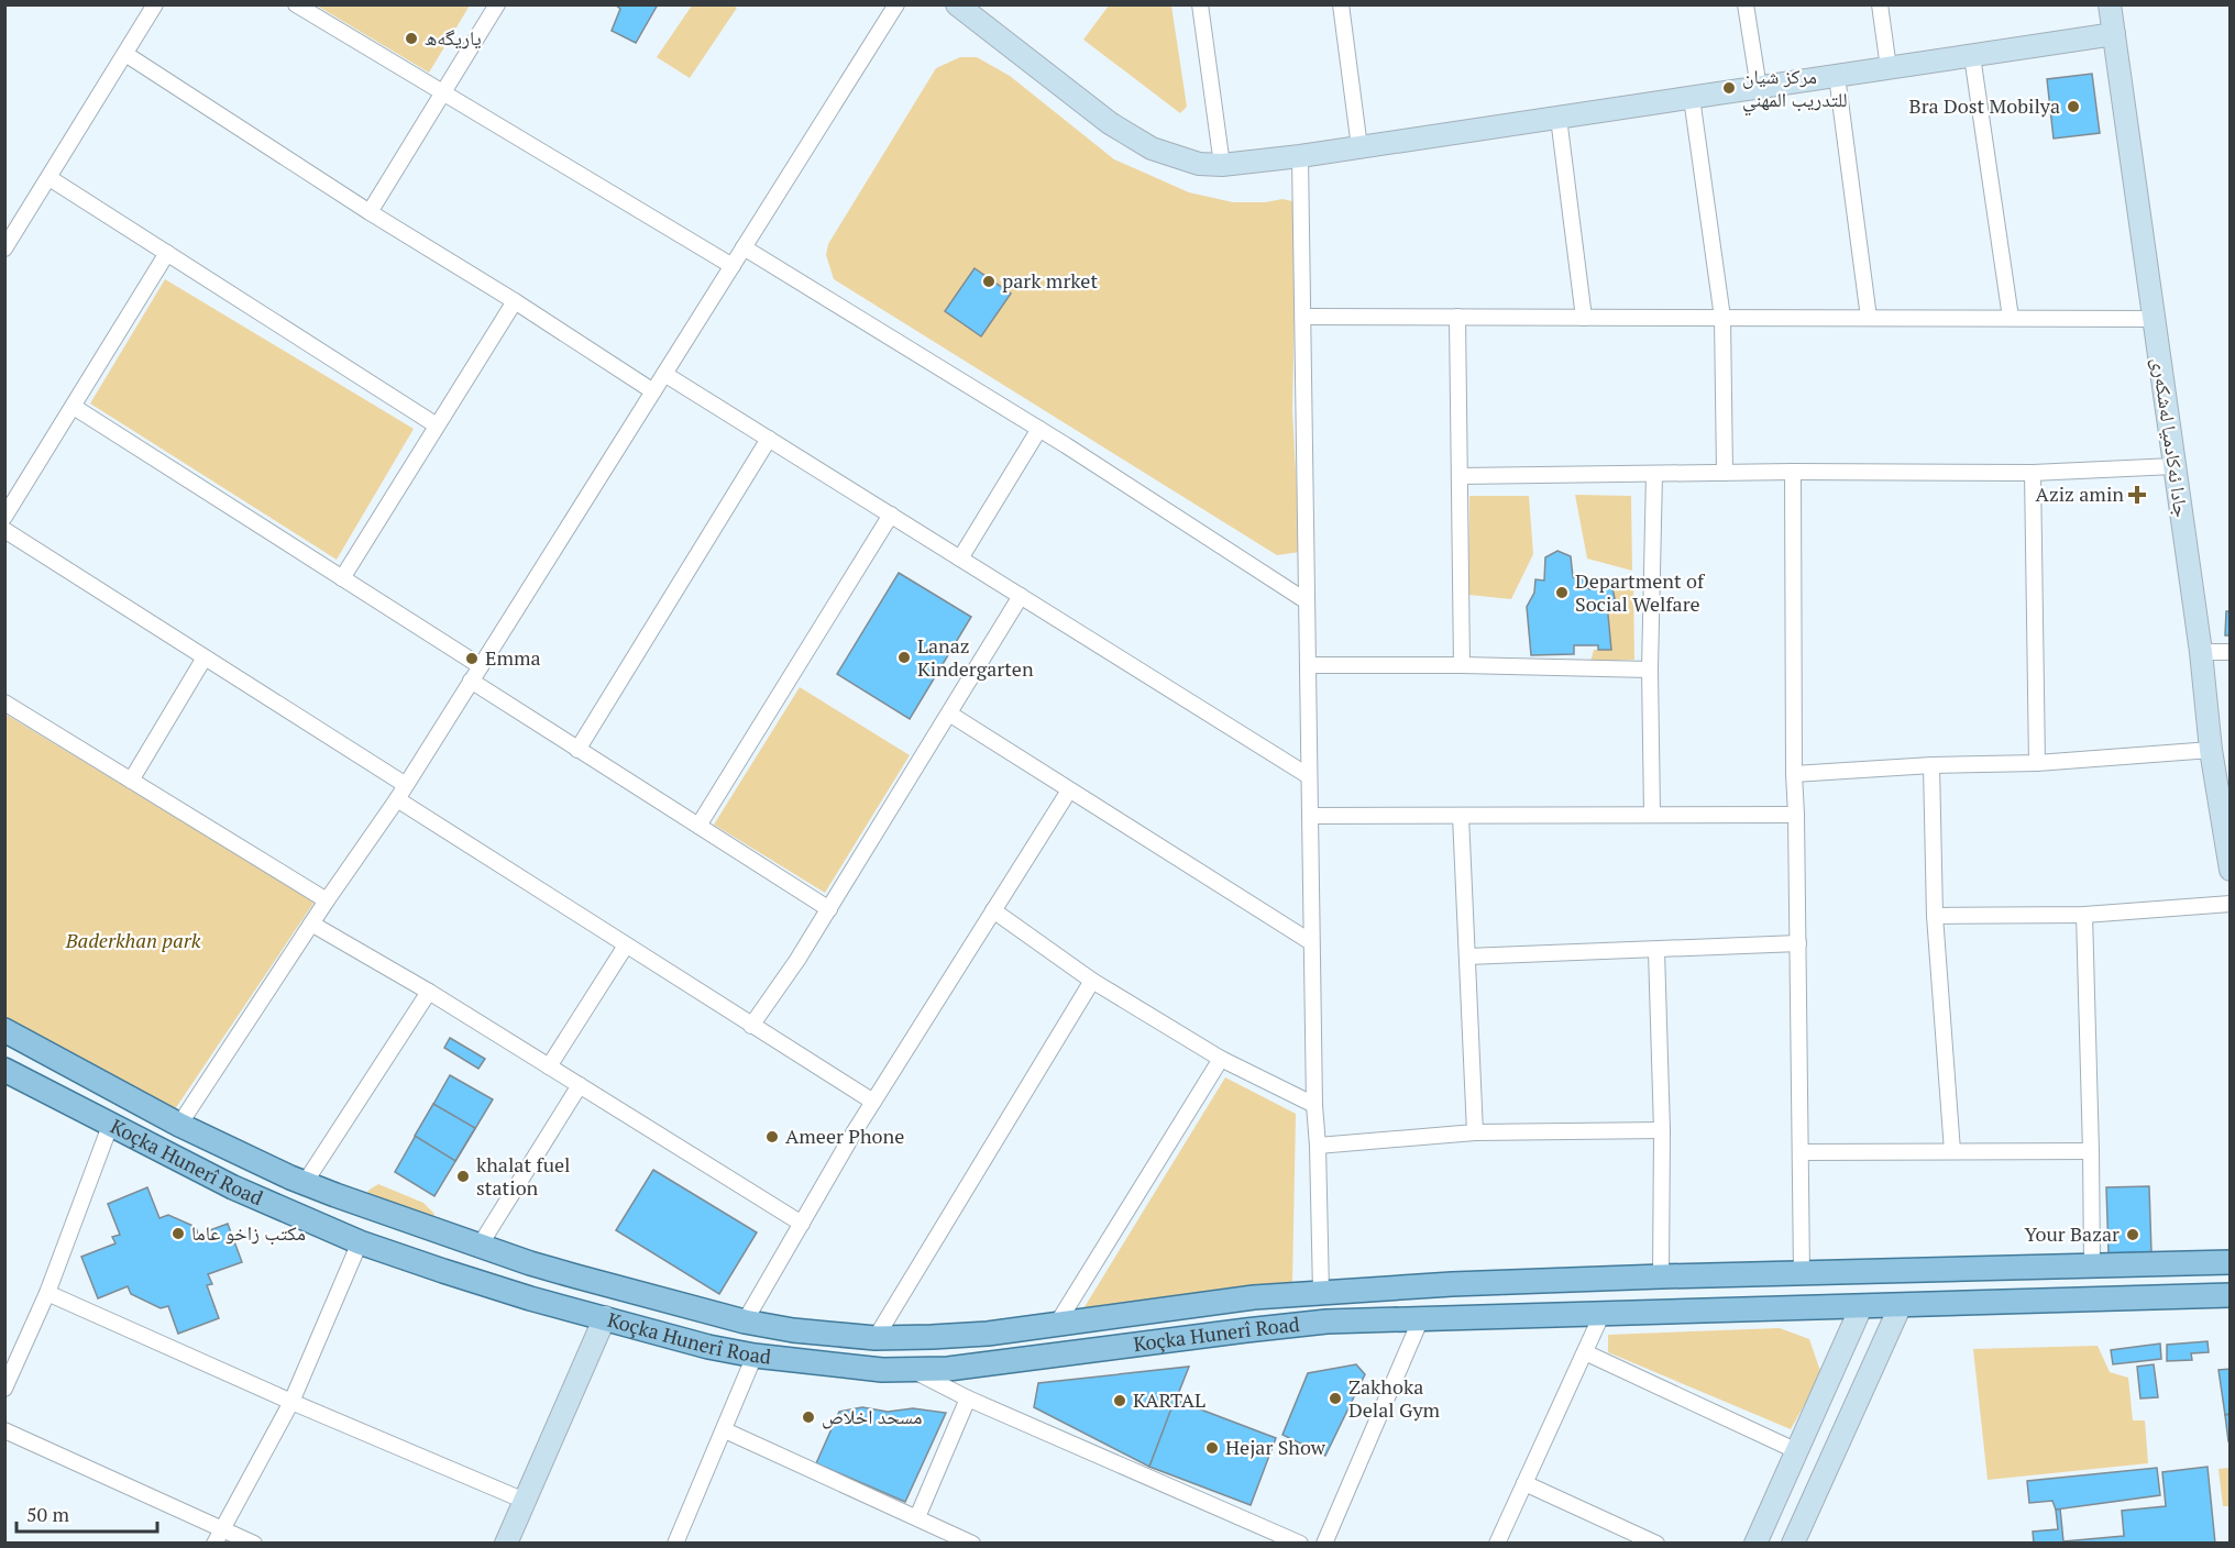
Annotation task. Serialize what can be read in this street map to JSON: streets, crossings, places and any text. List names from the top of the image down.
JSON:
{
  "streets": {
    "main road": ["Koçka Hunerî Road"],
    "street": ["جادا ئه‌كادميا له‌شكه‌رى"]
  },
  "parks": ["Baderkhan park"],
  "places": {
    "other": [
      "یاریگه‌ه",
      "مركز شيان للتدريب المهني",
      "Bra Dost Mobilya",
      "park mrket",
      "Department of Social Welfare",
      "Lanaz Kindergarten",
      "Emma",
      "Ameer Phone",
      "khalat fuel station",
      "مكتب زاخو عاما",
      "Your Bazar",
      "Zakhoka Delal Gym",
      "KARTAL",
      "مسحد اخلاص",
      "Hejar Show"
    ],
    "health": ["Aziz amin"]
  },
  "scale_bar": "50 m"
}
